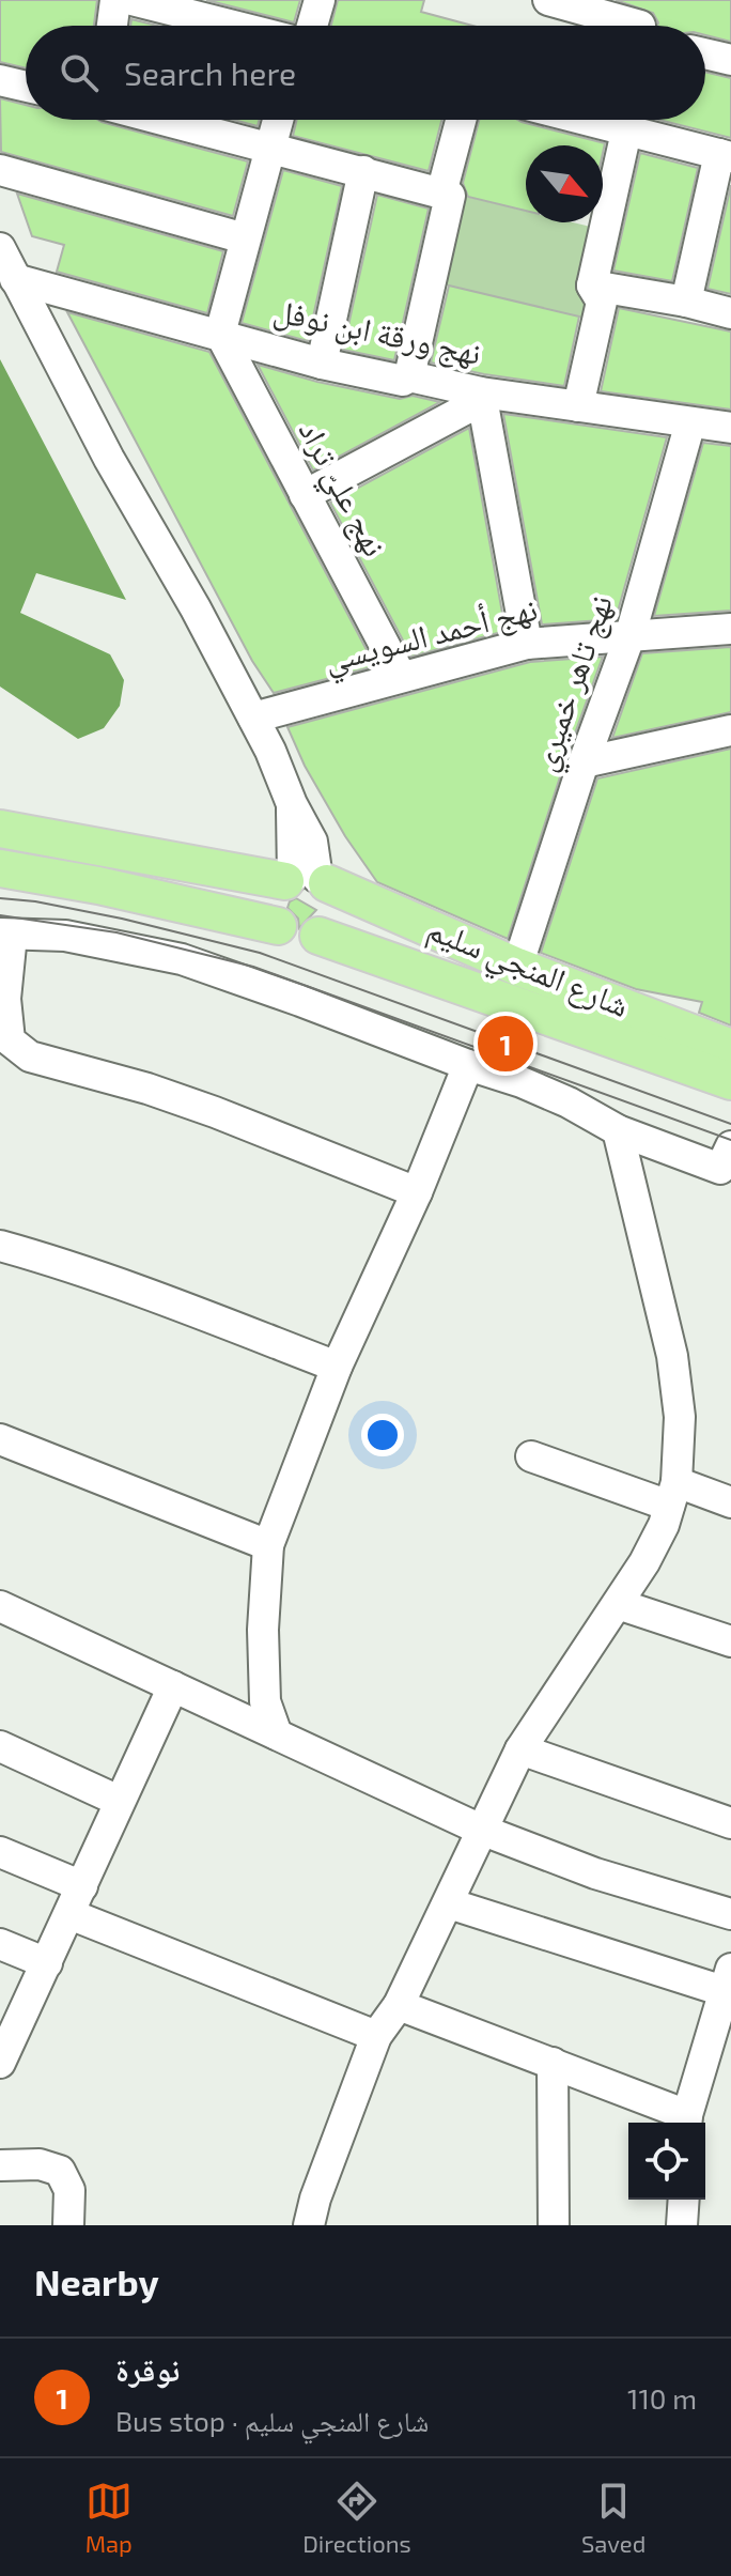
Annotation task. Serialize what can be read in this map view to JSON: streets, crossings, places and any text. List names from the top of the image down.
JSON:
{
  "streets": {
    "main road": ["شارع المنجي سليم"],
    "street": [
      "نهج ورقة ابن نوفل",
      "نهج عليّ تراد",
      "نهج أحمد السويسي",
      "نهج تاهر خميري"
    ]
  },
  "crossings": [
    ["نهج ورقة ابن نوفل", "نهج عليّ تراد"],
    ["نهج ورقة ابن نوفل", "نهج تاهر خميري"],
    ["نهج عليّ تراد", "نهج أحمد السويسي"],
    ["نهج أحمد السويسي", "نهج تاهر خميري"],
    ["نهج تاهر خميري", "شارع المنجي سليم"]
  ],
  "north": "bottom right",
  "page": {
    "search": "Search here",
    "pins": "1",
    "heading": "Nearby",
    "list": [
      {
        "mark": "1",
        "name": "نوقرة",
        "note": "Bus stop · شارع المنجي سليم",
        "value": "110 m"
      }
    ],
    "nav": ["Map", "Directions", "Saved"]
  }
}
